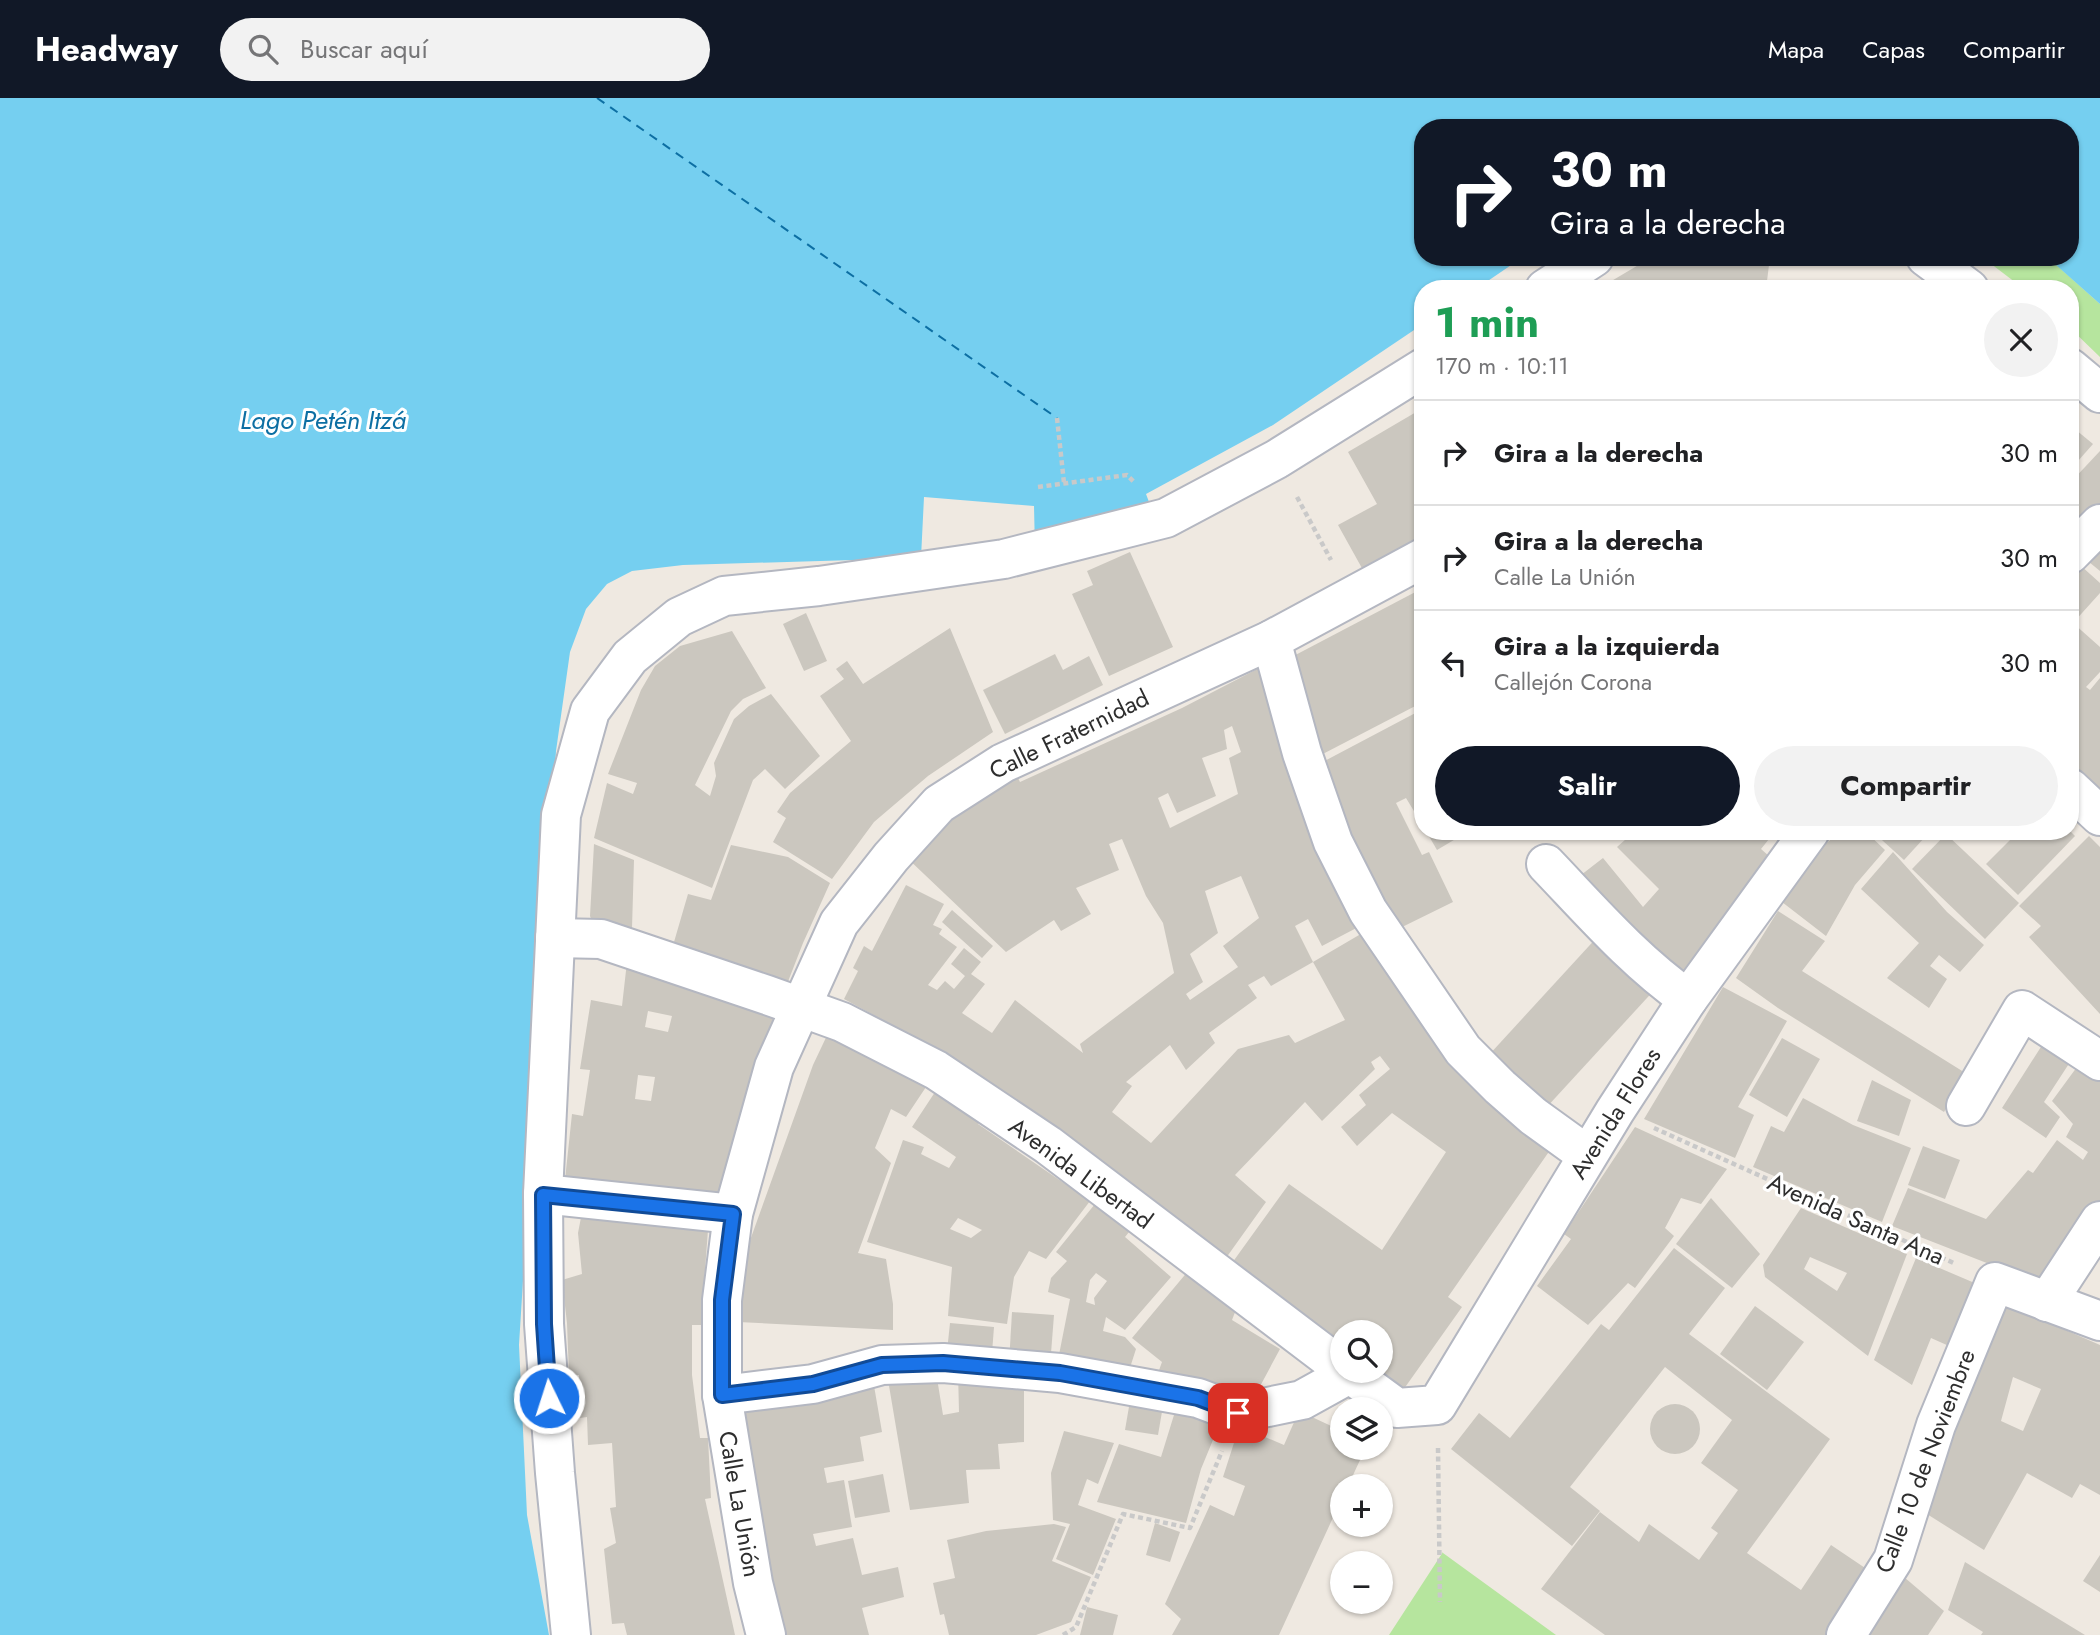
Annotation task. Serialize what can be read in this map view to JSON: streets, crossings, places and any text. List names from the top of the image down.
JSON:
{
  "streets": {
    "street": [
      "Calle Fraternidad",
      "Avenida Flores",
      "Avenida Libertad",
      "Calle 10 de Noviembre",
      "Calle La Unión"
    ],
    "path": ["Avenida Santa Ana"]
  },
  "crossings": [
    ["Calle Fraternidad", "Avenida Libertad"],
    ["Calle Fraternidad", "Calle La Unión"],
    ["Avenida Flores", "Avenida Libertad"],
    ["Avenida Flores", "Avenida Santa Ana"],
    ["Avenida Libertad", "Calle La Unión"],
    ["Avenida Santa Ana", "Calle 10 de Noviembre"]
  ],
  "water": ["Lago Petén Itzá"],
  "page": {
    "header": "Headway",
    "search": "Buscar aquí",
    "nav": ["Mapa", "Capas", "Compartir"],
    "turn": ["30 m", "Gira a la derecha"],
    "heading": ["1 min", "170 m · 10:11"],
    "list": [
      {
        "name": "Gira a la derecha",
        "value": "30 m"
      },
      {
        "name": "Gira a la derecha",
        "note": "Calle La Unión",
        "value": "30 m"
      },
      {
        "name": "Gira a la izquierda",
        "note": "Callejón Corona",
        "value": "30 m"
      }
    ],
    "buttons": ["Salir", "Compartir"],
    "map_buttons": ["+", "−"]
  }
}
